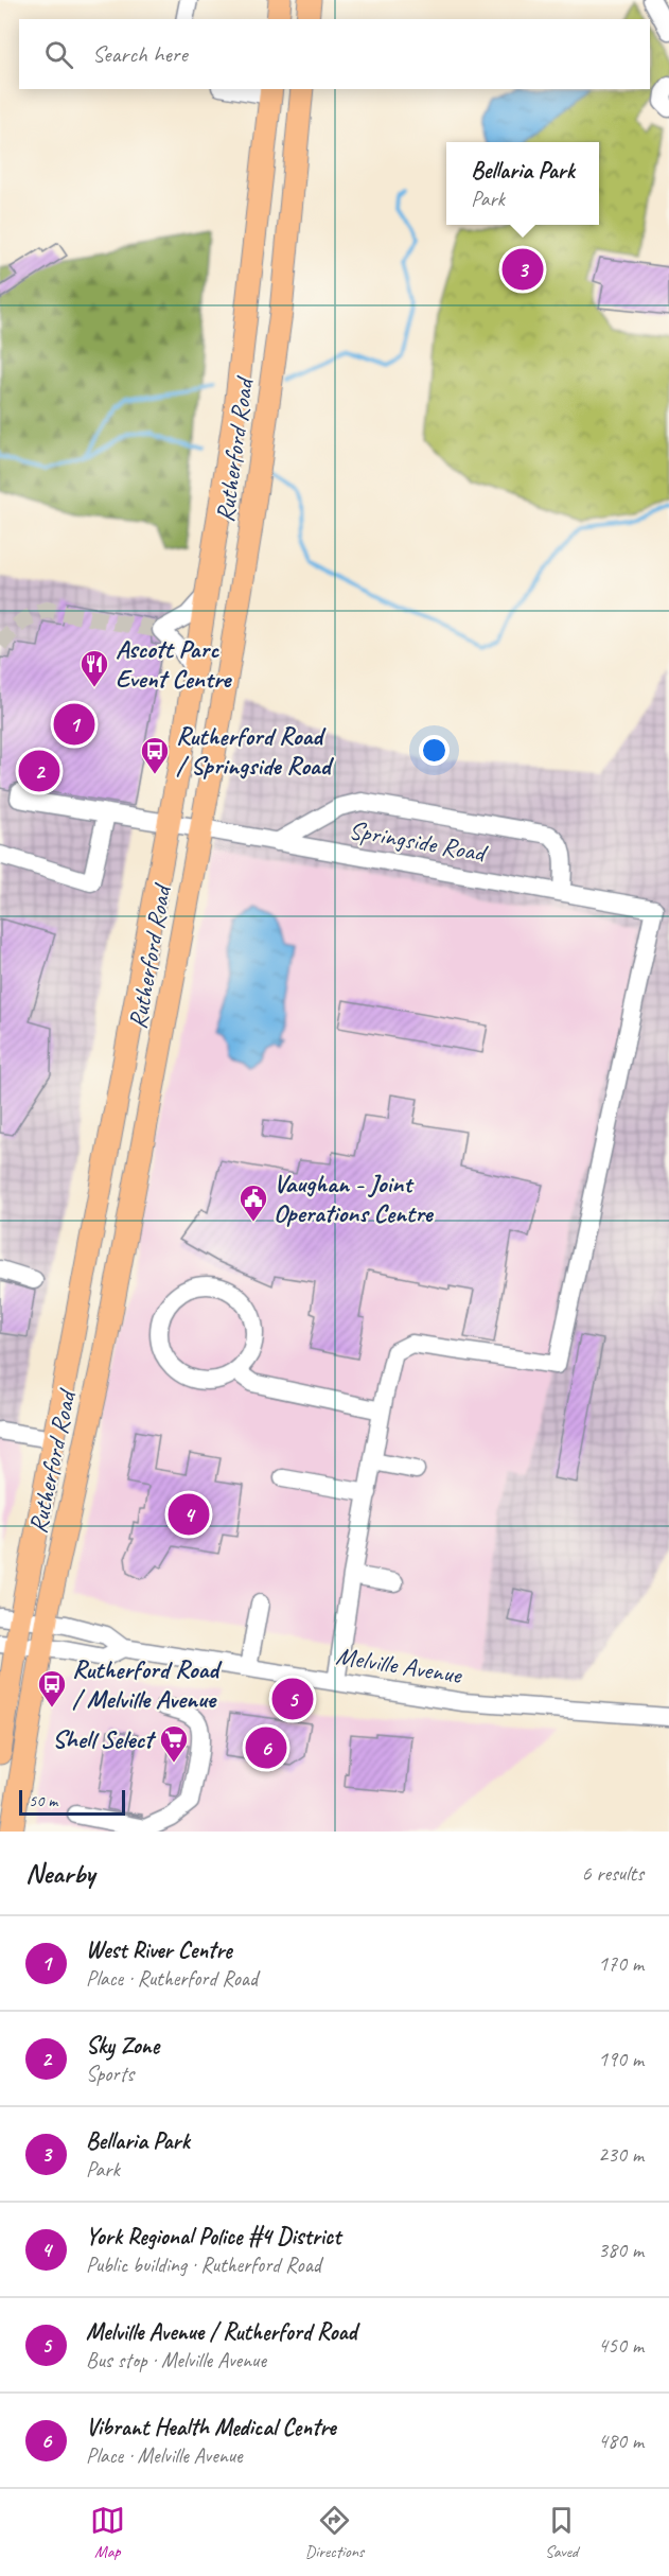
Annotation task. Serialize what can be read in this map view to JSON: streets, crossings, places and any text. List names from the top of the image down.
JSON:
{
  "streets": {
    "main road": ["Rutherford Road"],
    "street": ["Springside Road", "Melville Avenue"]
  },
  "crossings": [
    ["Rutherford Road", "Springside Road"],
    ["Rutherford Road", "Melville Avenue"]
  ],
  "places": {
    "restaurant": ["Ascott Parc Event Centre"],
    "bus stop": ["Rutherford Road / Springside Road", "Rutherford Road / Melville Avenue"],
    "public building": ["Vaughan - Joint Operations Centre"],
    "supermarket": ["Shell Select"]
  },
  "scale_bar": "50 m",
  "page": {
    "search": "Search here",
    "popup": ["Bellaria Park", "Park"],
    "pins": [
      "3",
      "1",
      "2",
      "4",
      "5",
      "6"
    ],
    "scale": "50 m",
    "heading": ["Nearby", "6 results"],
    "list": [
      {
        "mark": "1",
        "name": "West River Centre",
        "note": "Place · Rutherford Road",
        "value": "170 m"
      },
      {
        "mark": "2",
        "name": "Sky Zone",
        "note": "Sports",
        "value": "190 m"
      },
      {
        "mark": "3",
        "name": "Bellaria Park",
        "note": "Park",
        "value": "230 m"
      },
      {
        "mark": "4",
        "name": "York Regional Police #4 District",
        "note": "Public building · Rutherford Road",
        "value": "380 m"
      },
      {
        "mark": "5",
        "name": "Melville Avenue / Rutherford Road",
        "note": "Bus stop · Melville Avenue",
        "value": "450 m"
      },
      {
        "mark": "6",
        "name": "Vibrant Health Medical Centre",
        "note": "Place · Melville Avenue",
        "value": "480 m"
      }
    ],
    "nav": ["Map", "Directions", "Saved"]
  }
}
